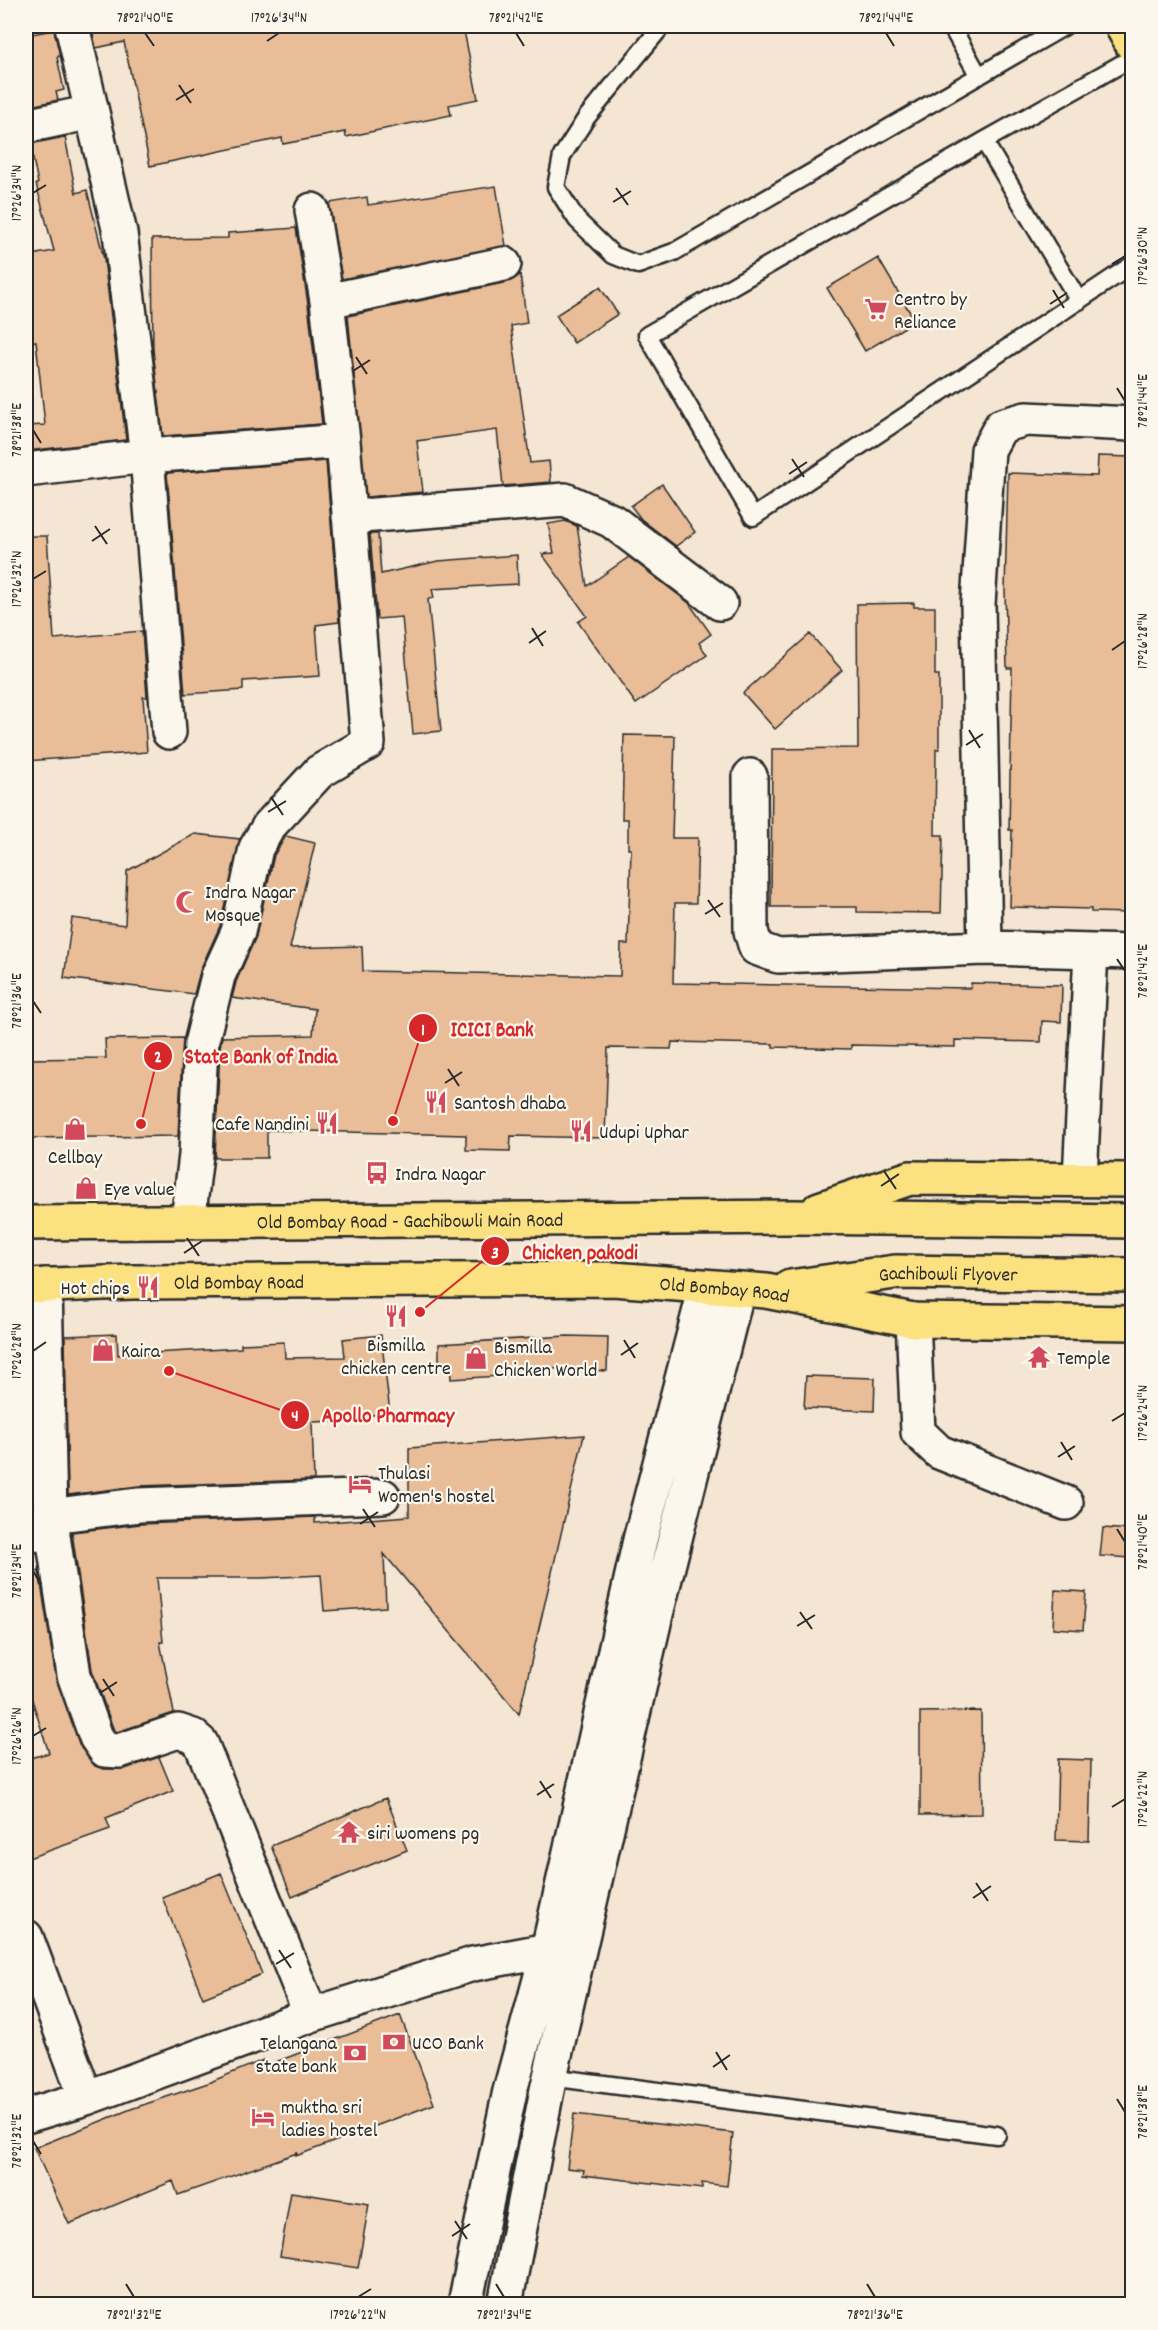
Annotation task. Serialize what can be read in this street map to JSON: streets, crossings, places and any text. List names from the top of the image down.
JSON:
{
  "streets": {
    "main road": ["Old Bombay Road - Gachibowli Main Road", "Gachibowli Flyover", "Old Bombay Road"]
  },
  "crossings": [
    ["Gachibowli Flyover", "Old Bombay Road"]
  ],
  "places": {
    "supermarket": ["Centro by Reliance"],
    "mosque": ["Indra Nagar Mosque"],
    "restaurant": [
      "Santosh dhaba",
      "Cafe Nandini",
      "Udupi Uphar",
      "Hot chips",
      "Bismilla chicken centre"
    ],
    "other": [
      "ICICI Bank",
      "State Bank of India",
      "Chicken pakodi",
      "Apollo Pharmacy"
    ],
    "shop": [
      "Cellbay",
      "Eye value",
      "Kaira",
      "Bismilla Chicken World"
    ],
    "bus stop": ["Indra Nagar"],
    "temple": ["Temple", "siri womens pg"],
    "hotel": ["Thulasi Women's hostel", "muktha sri ladies hostel"],
    "bank": ["UCO Bank", "Telangana state bank"]
  },
  "coordinates": [
    "78°21'40\"E",
    "17°26'34\"N",
    "78°21'42\"E",
    "78°21'44\"E",
    "17°26'30\"N",
    "78°21'38\"E",
    "17°26'32\"N",
    "17°26'28\"N",
    "78°21'36\"E",
    "17°26'24\"N",
    "78°21'34\"E",
    "17°26'26\"N",
    "17°26'22\"N",
    "78°21'32\"E"
  ]
}
